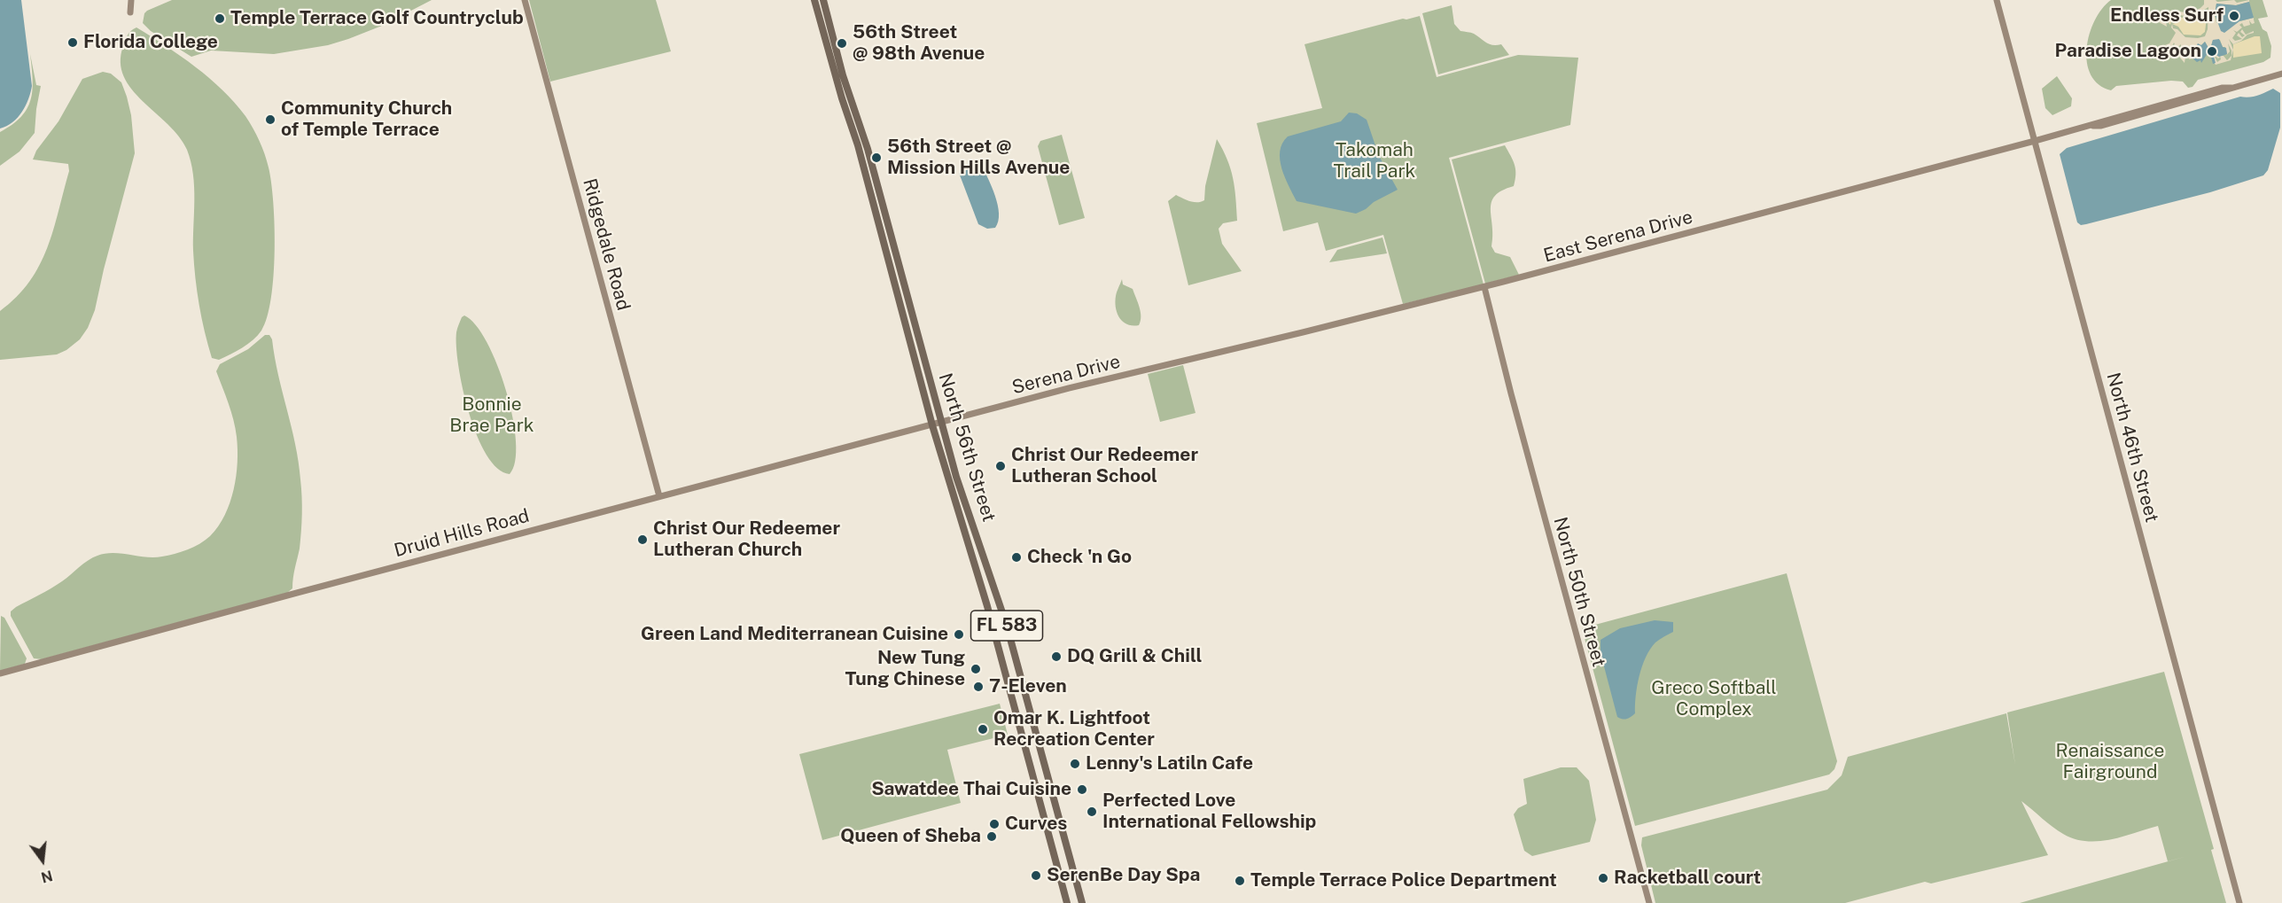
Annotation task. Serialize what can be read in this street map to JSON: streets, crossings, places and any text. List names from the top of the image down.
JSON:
{
  "streets": {
    "main road": ["North 56th Street", "FL 583"],
    "street": [
      "East Serena Drive",
      "Ridgedale Road",
      "Serena Drive",
      "North 46th Street",
      "Druid Hills Road",
      "North 50th Street"
    ]
  },
  "crossings": [
    ["East Serena Drive", "Serena Drive"],
    ["East Serena Drive", "North 46th Street"],
    ["East Serena Drive", "North 50th Street"],
    ["Ridgedale Road", "Druid Hills Road"],
    ["Serena Drive", "North 56th Street"],
    ["Serena Drive", "Druid Hills Road"],
    ["North 56th Street", "Druid Hills Road"]
  ],
  "parks": [
    "Takomah Trail Park",
    "Bonnie Brae Park",
    "Greco Softball Complex",
    "Renaissance Fairground"
  ],
  "places": [
    "Endless Surf",
    "Temple Terrace Golf Countryclub",
    "Florida College",
    "56th Street @ 98th Avenue",
    "Paradise Lagoon",
    "Community Church of Temple Terrace",
    "56th Street @ Mission Hills Avenue",
    "Christ Our Redeemer Lutheran School",
    "Christ Our Redeemer Lutheran Church",
    "Check 'n Go",
    "Green Land Mediterranean Cuisine",
    "DQ Grill & Chill",
    "New Tung Tung Chinese",
    "7-Eleven",
    "Omar K. Lightfoot Recreation Center",
    "Lenny's Latiln Cafe",
    "Sawatdee Thai Cuisine",
    "Perfected Love International Fellowship",
    "Curves",
    "Queen of Sheba",
    "SerenBe Day Spa",
    "Racketball court",
    "Temple Terrace Police Department"
  ],
  "north": "bottom"
}
